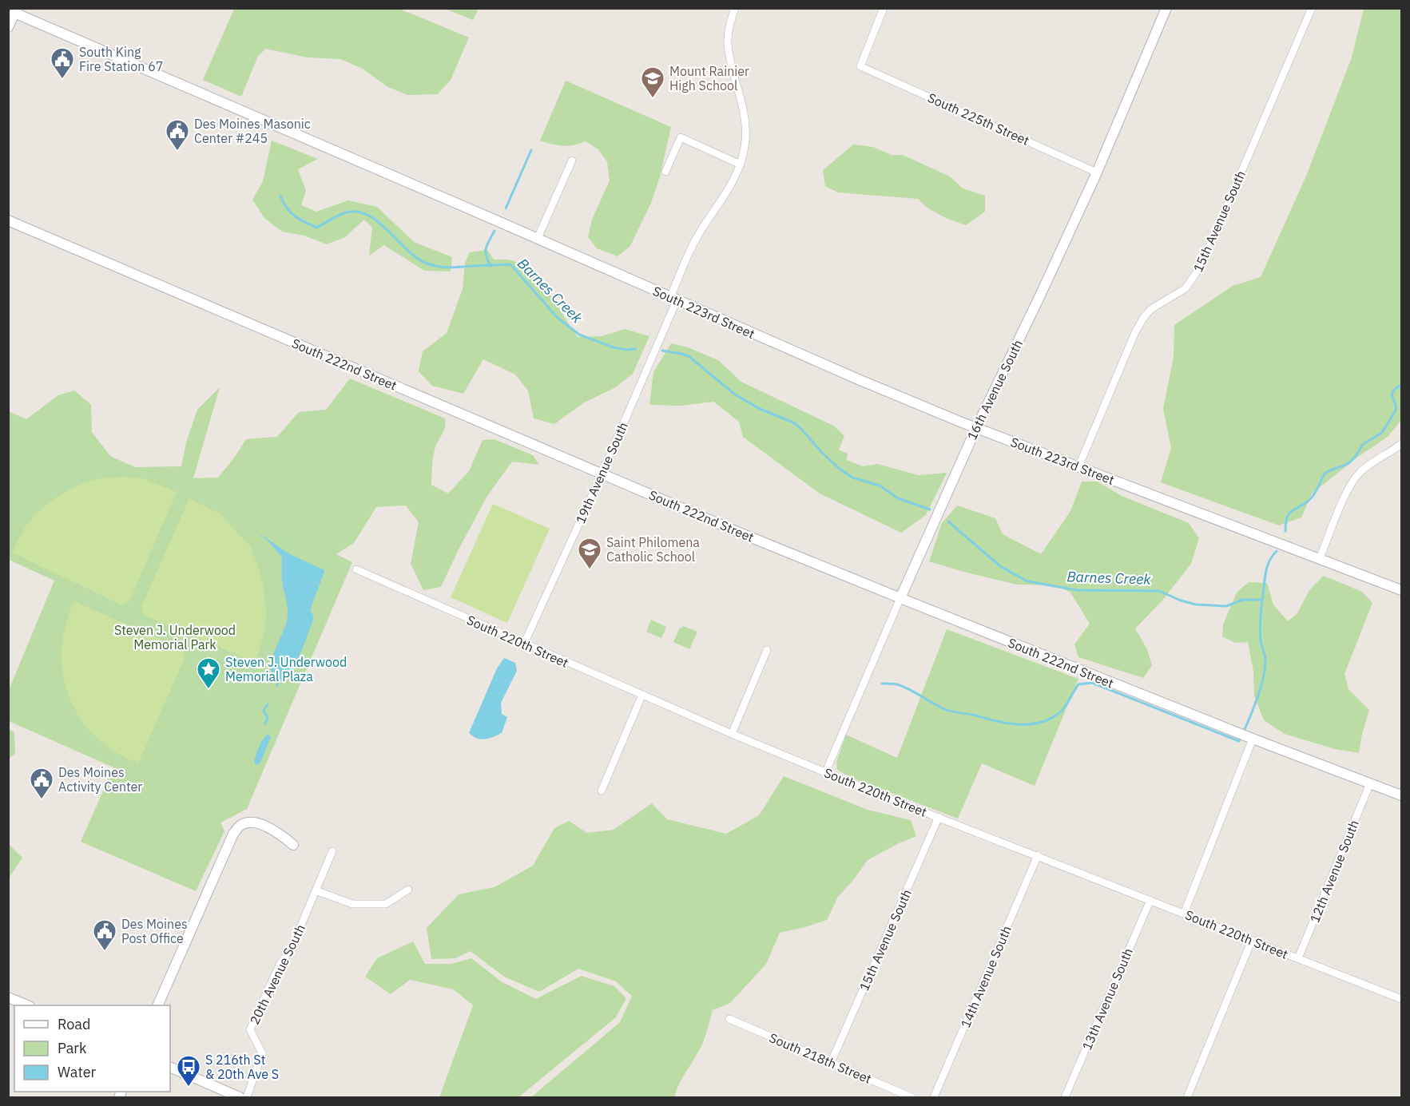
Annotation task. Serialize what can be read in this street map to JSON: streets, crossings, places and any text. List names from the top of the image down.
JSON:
{
  "streets": {
    "street": [
      "South 225th Street",
      "15th Avenue South",
      "South 223rd Street",
      "South 222nd Street",
      "16th Avenue South",
      "19th Avenue South",
      "South 220th Street",
      "12th Avenue South",
      "20th Avenue South",
      "14th Avenue South",
      "13th Avenue South",
      "South 218th Street"
    ]
  },
  "crossings": [
    ["South 225th Street", "16th Avenue South"],
    ["15th Avenue South", "South 223rd Street"],
    ["15th Avenue South", "South 220th Street"],
    ["15th Avenue South", "South 218th Street"],
    ["South 223rd Street", "16th Avenue South"],
    ["South 223rd Street", "19th Avenue South"],
    ["South 222nd Street", "16th Avenue South"],
    ["South 222nd Street", "19th Avenue South"],
    ["South 222nd Street", "12th Avenue South"],
    ["16th Avenue South", "South 220th Street"],
    ["19th Avenue South", "South 220th Street"],
    ["South 220th Street", "12th Avenue South"],
    ["South 220th Street", "14th Avenue South"],
    ["South 220th Street", "13th Avenue South"]
  ],
  "water": ["Barnes Creek"],
  "parks": ["Steven J. Underwood Memorial Park"],
  "places": {
    "public building": [
      "South King Fire Station 67",
      "Des Moines Masonic Center #245",
      "Des Moines Activity Center",
      "Des Moines Post Office"
    ],
    "school or university": ["Mount Rainier High School", "Saint Philomena Catholic School"],
    "place": ["Steven J. Underwood Memorial Plaza"],
    "bus stop": ["S 216th St & 20th Ave S"]
  },
  "legend": ["Road", "Park", "Water"]
}
